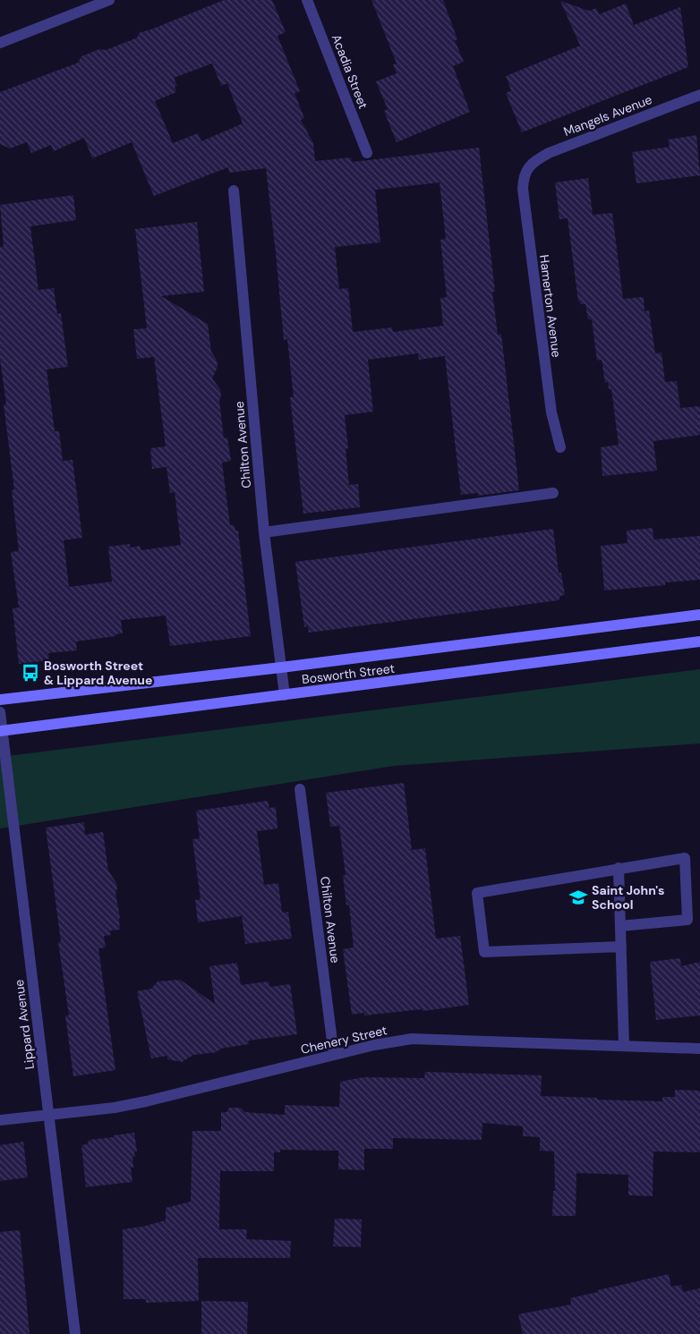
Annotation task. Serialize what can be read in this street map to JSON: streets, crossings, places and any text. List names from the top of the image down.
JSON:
{
  "streets": {
    "main road": ["Bosworth Street"],
    "street": [
      "Acadia Street",
      "Mangels Avenue",
      "Hamerton Avenue",
      "Chilton Avenue",
      "Lippard Avenue",
      "Chenery Street"
    ]
  },
  "crossings": [
    ["Mangels Avenue", "Hamerton Avenue"],
    ["Chilton Avenue", "Bosworth Street"],
    ["Chilton Avenue", "Chenery Street"],
    ["Bosworth Street", "Lippard Avenue"],
    ["Lippard Avenue", "Chenery Street"]
  ],
  "places": {
    "bus stop": ["Bosworth Street & Lippard Avenue"],
    "school or university": ["Saint John's School"]
  }
}
